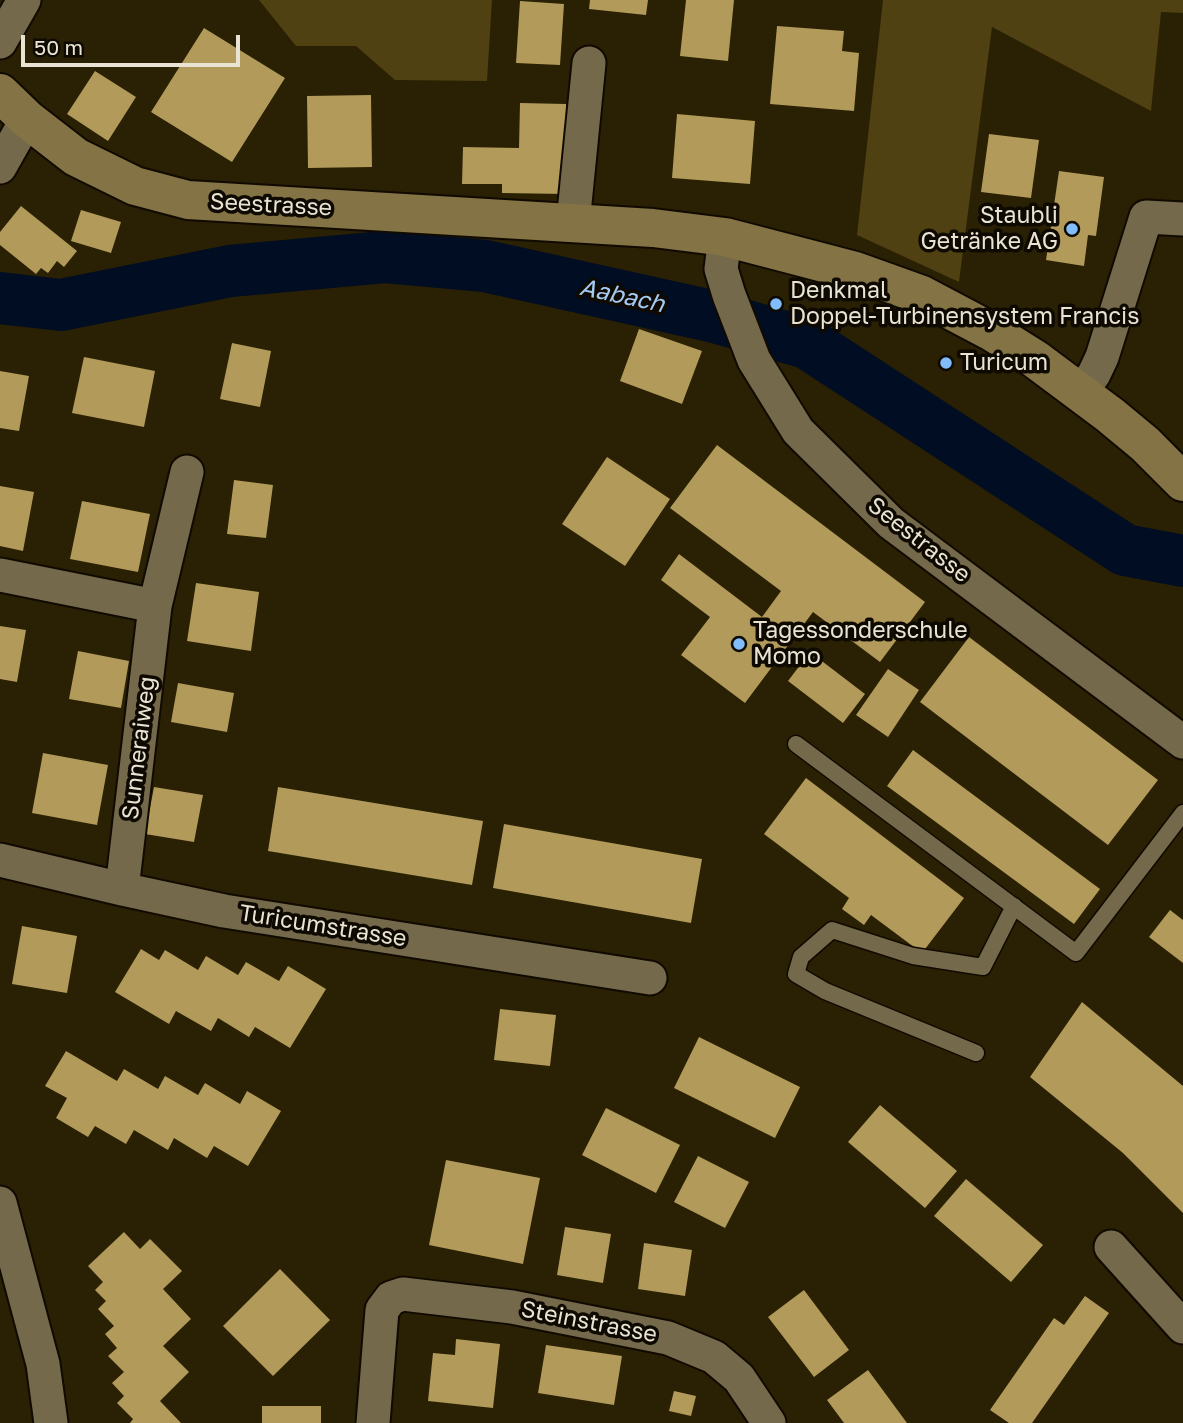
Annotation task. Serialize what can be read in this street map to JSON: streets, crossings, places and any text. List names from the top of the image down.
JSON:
{
  "streets": {
    "street": [
      "Seestrasse",
      "Sunneraiweg",
      "Turicumstrasse",
      "Steinstrasse"
    ]
  },
  "crossings": [
    ["Sunneraiweg", "Turicumstrasse"]
  ],
  "water": ["Aabach"],
  "places": [
    "Staubli Getränke AG",
    "Denkmal Doppel-Turbinensystem Francis",
    "Turicum",
    "Tagessonderschule Momo"
  ],
  "scale_bar": "50 m"
}
